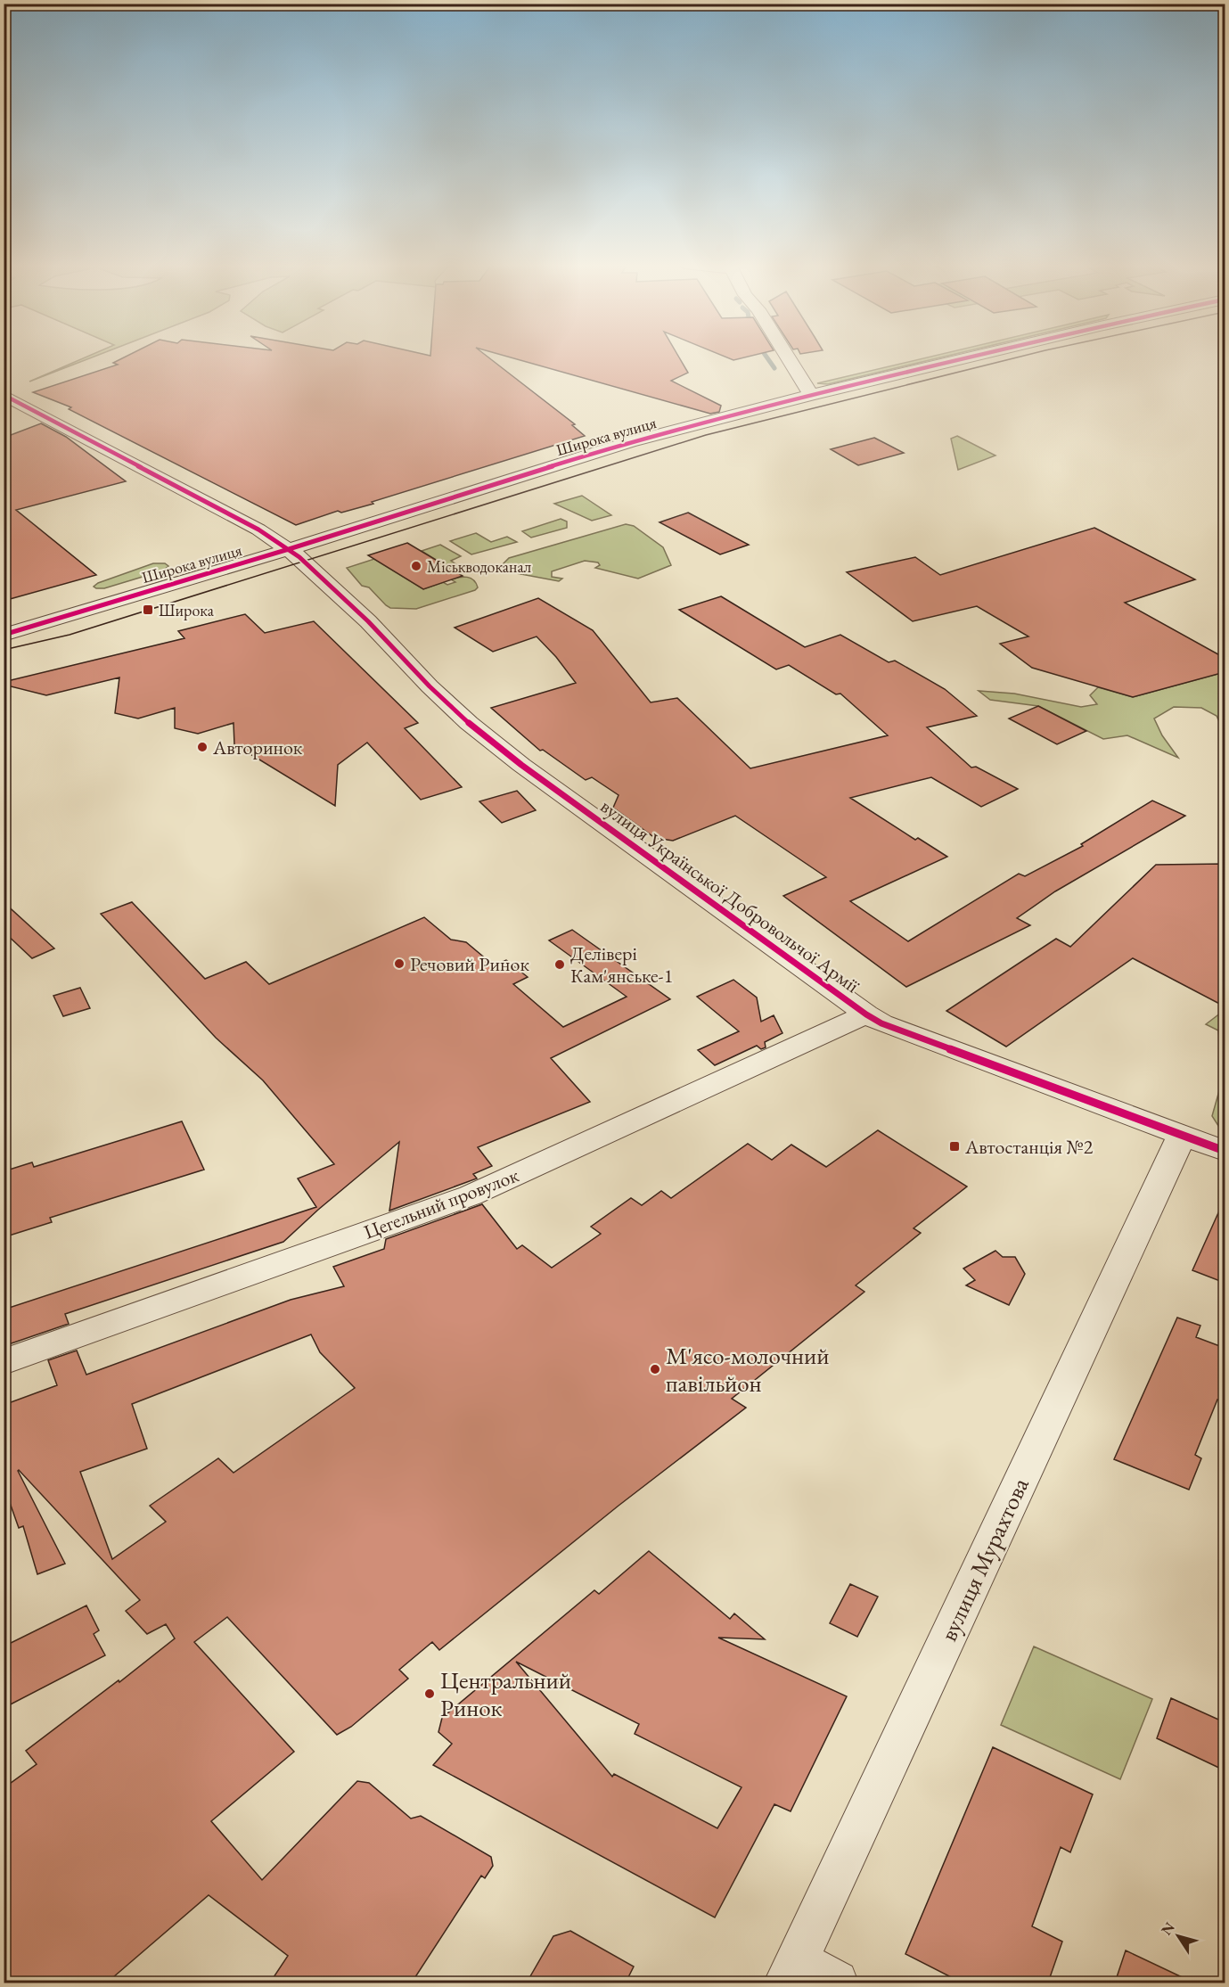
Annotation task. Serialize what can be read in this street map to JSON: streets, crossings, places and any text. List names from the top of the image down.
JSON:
{
  "streets": {
    "street": [
      "Широка вулиця",
      "вулиця Української Добровольчої Армії",
      "Цегельний провулок",
      "вулиця Мурахтова"
    ]
  },
  "crossings": [
    ["Широка вулиця", "вулиця Української Добровольчої Армії"],
    ["вулиця Української Добровольчої Армії", "Цегельний провулок"],
    ["вулиця Української Добровольчої Армії", "вулиця Мурахтова"]
  ],
  "places": {
    "other": [
      "Міськводоканал",
      "Авторинок",
      "Речовий Ринок",
      "Делівері Кам'янське-1",
      "М'ясо-молочний павільйон",
      "Центральний Ринок"
    ],
    "transit": ["Широка", "Автостанція №2"]
  },
  "north": "top left"
}
